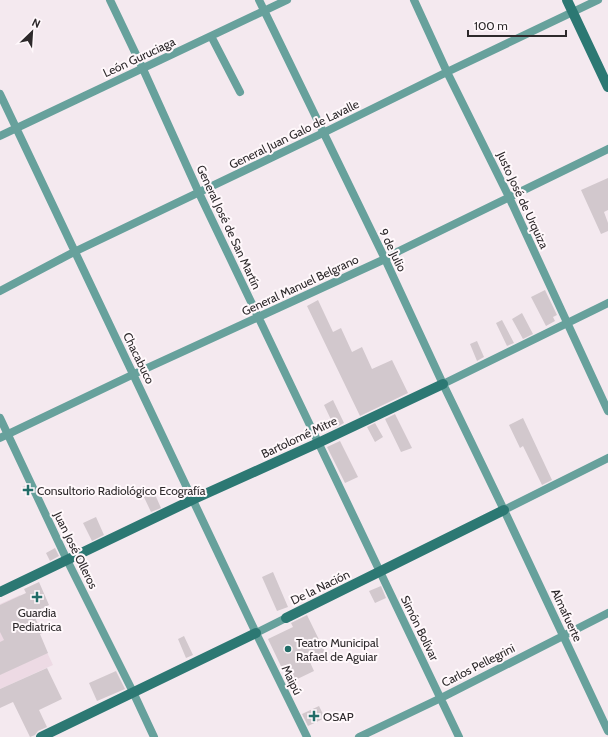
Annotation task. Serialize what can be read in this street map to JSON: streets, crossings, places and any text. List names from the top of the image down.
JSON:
{
  "streets": {
    "street": [
      "León Guruciaga",
      "General Juan Galo de Lavalle",
      "Justo José de Urquiza",
      "General José de San Martín",
      "9 de Julio",
      "General Manuel Belgrano",
      "Chacabuco",
      "Bartolomé Mitre",
      "Juan José Olleros",
      "De la Nación",
      "Almafuerte",
      "Simón Bolívar",
      "Carlos Pellegrini",
      "Maipú"
    ]
  },
  "crossings": [
    ["León Guruciaga", "General José de San Martín"],
    ["León Guruciaga", "9 de Julio"],
    ["León Guruciaga", "Chacabuco"],
    ["General Juan Galo de Lavalle", "Justo José de Urquiza"],
    ["General Juan Galo de Lavalle", "General José de San Martín"],
    ["General Juan Galo de Lavalle", "9 de Julio"],
    ["General Juan Galo de Lavalle", "Chacabuco"],
    ["Justo José de Urquiza", "General Manuel Belgrano"],
    ["Justo José de Urquiza", "Bartolomé Mitre"],
    ["General José de San Martín", "General Manuel Belgrano"],
    ["General José de San Martín", "Bartolomé Mitre"],
    ["General José de San Martín", "De la Nación"],
    ["General José de San Martín", "Simón Bolívar"],
    ["9 de Julio", "General Manuel Belgrano"],
    ["9 de Julio", "Bartolomé Mitre"],
    ["9 de Julio", "De la Nación"],
    ["9 de Julio", "Almafuerte"],
    ["General Manuel Belgrano", "Chacabuco"],
    ["General Manuel Belgrano", "Juan José Olleros"],
    ["Chacabuco", "Bartolomé Mitre"],
    ["Chacabuco", "De la Nación"],
    ["Chacabuco", "Maipú"],
    ["Bartolomé Mitre", "Juan José Olleros"],
    ["Juan José Olleros", "De la Nación"],
    ["De la Nación", "Almafuerte"],
    ["De la Nación", "Simón Bolívar"],
    ["De la Nación", "Maipú"],
    ["Almafuerte", "Carlos Pellegrini"],
    ["Simón Bolívar", "Carlos Pellegrini"]
  ],
  "places": {
    "health": ["Consultorio Radiológico Ecografía", "Guardia Pediatrica", "OSAP"],
    "other": ["Teatro Municipal Rafael de Aguiar"]
  },
  "scale_bar": "100 m",
  "north": "top right"
}
